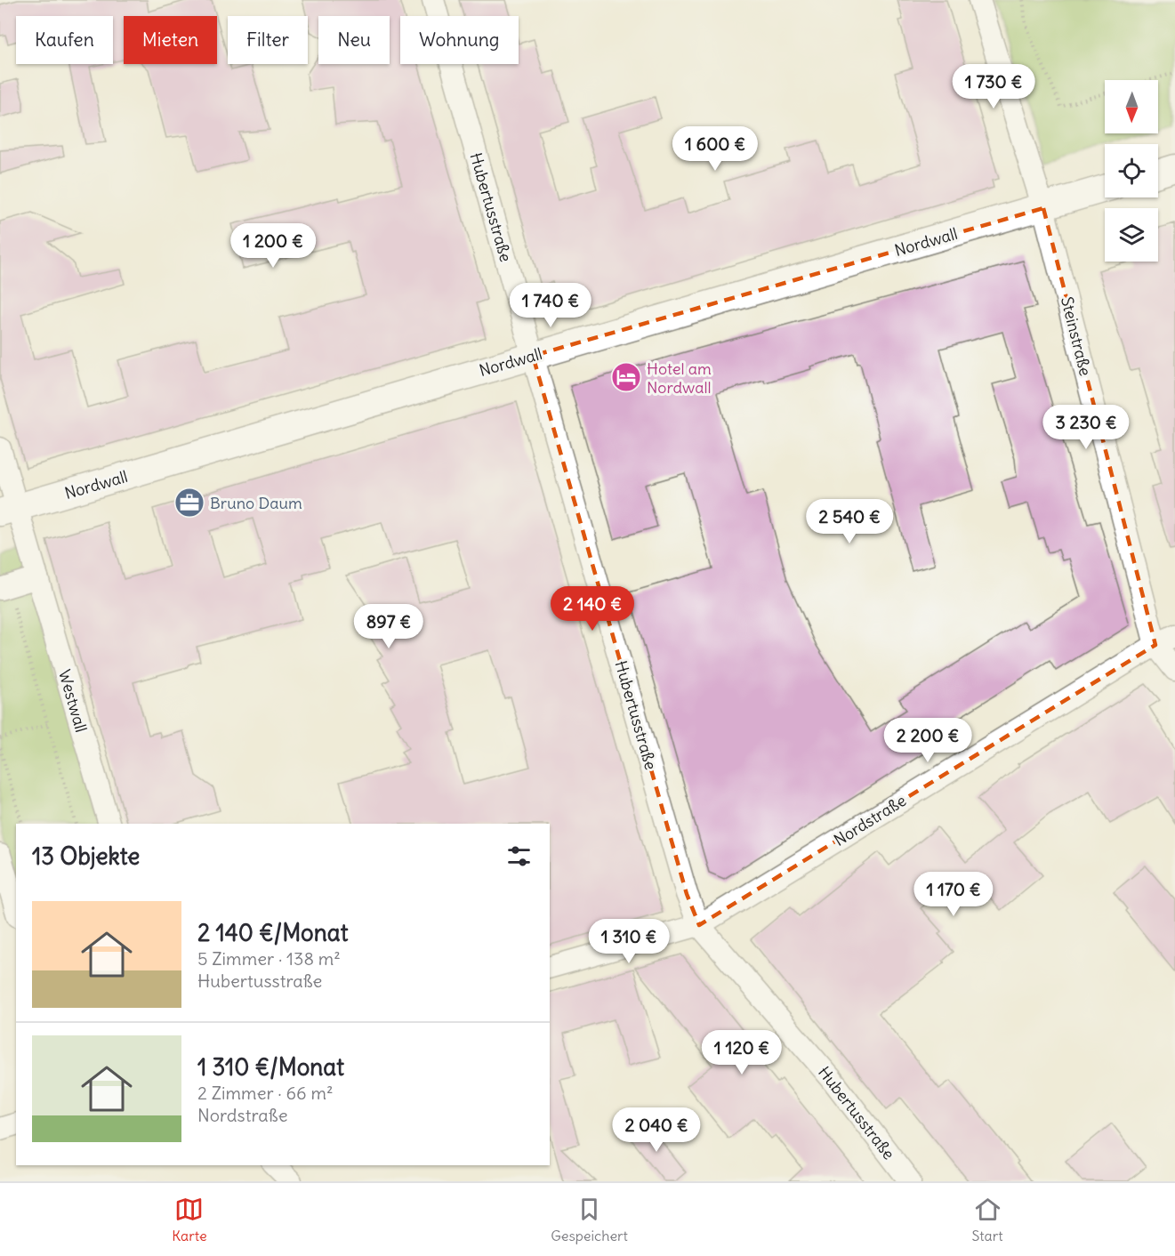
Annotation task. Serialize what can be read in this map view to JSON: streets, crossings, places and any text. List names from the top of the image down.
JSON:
{
  "streets": {
    "street": [
      "Hubertusstraße",
      "Nordwall",
      "Steinstraße",
      "Westwall",
      "Nordstraße"
    ]
  },
  "crossings": [
    ["Hubertusstraße", "Nordwall"],
    ["Hubertusstraße", "Nordstraße"],
    ["Nordwall", "Steinstraße"],
    ["Nordwall", "Westwall"],
    ["Steinstraße", "Nordstraße"]
  ],
  "places": {
    "hotel": ["Hotel am Nordwall"],
    "office": ["Bruno Daum"]
  },
  "north": "bottom",
  "page": {
    "chip": [
      "Kaufen",
      "Mieten",
      "Filter",
      "Neu",
      "Wohnung"
    ],
    "price": [
      "1 730 €",
      "1 600 €",
      "1 200 €",
      "1 740 €",
      "3 230 €",
      "2 540 €",
      "2 140 €",
      "897 €",
      "2 200 €",
      "1 170 €",
      "1 310 €",
      "1 120 €",
      "2 040 €"
    ],
    "heading": "13 Objekte",
    "list": [
      {
        "name": "2 140 €/Monat",
        "note": "5 Zimmer · 138 m² · Hubertusstraße"
      },
      {
        "name": "1 310 €/Monat",
        "note": "2 Zimmer · 66 m² · Nordstraße"
      }
    ],
    "tabs": ["Karte", "Gespeichert", "Start"]
  }
}
